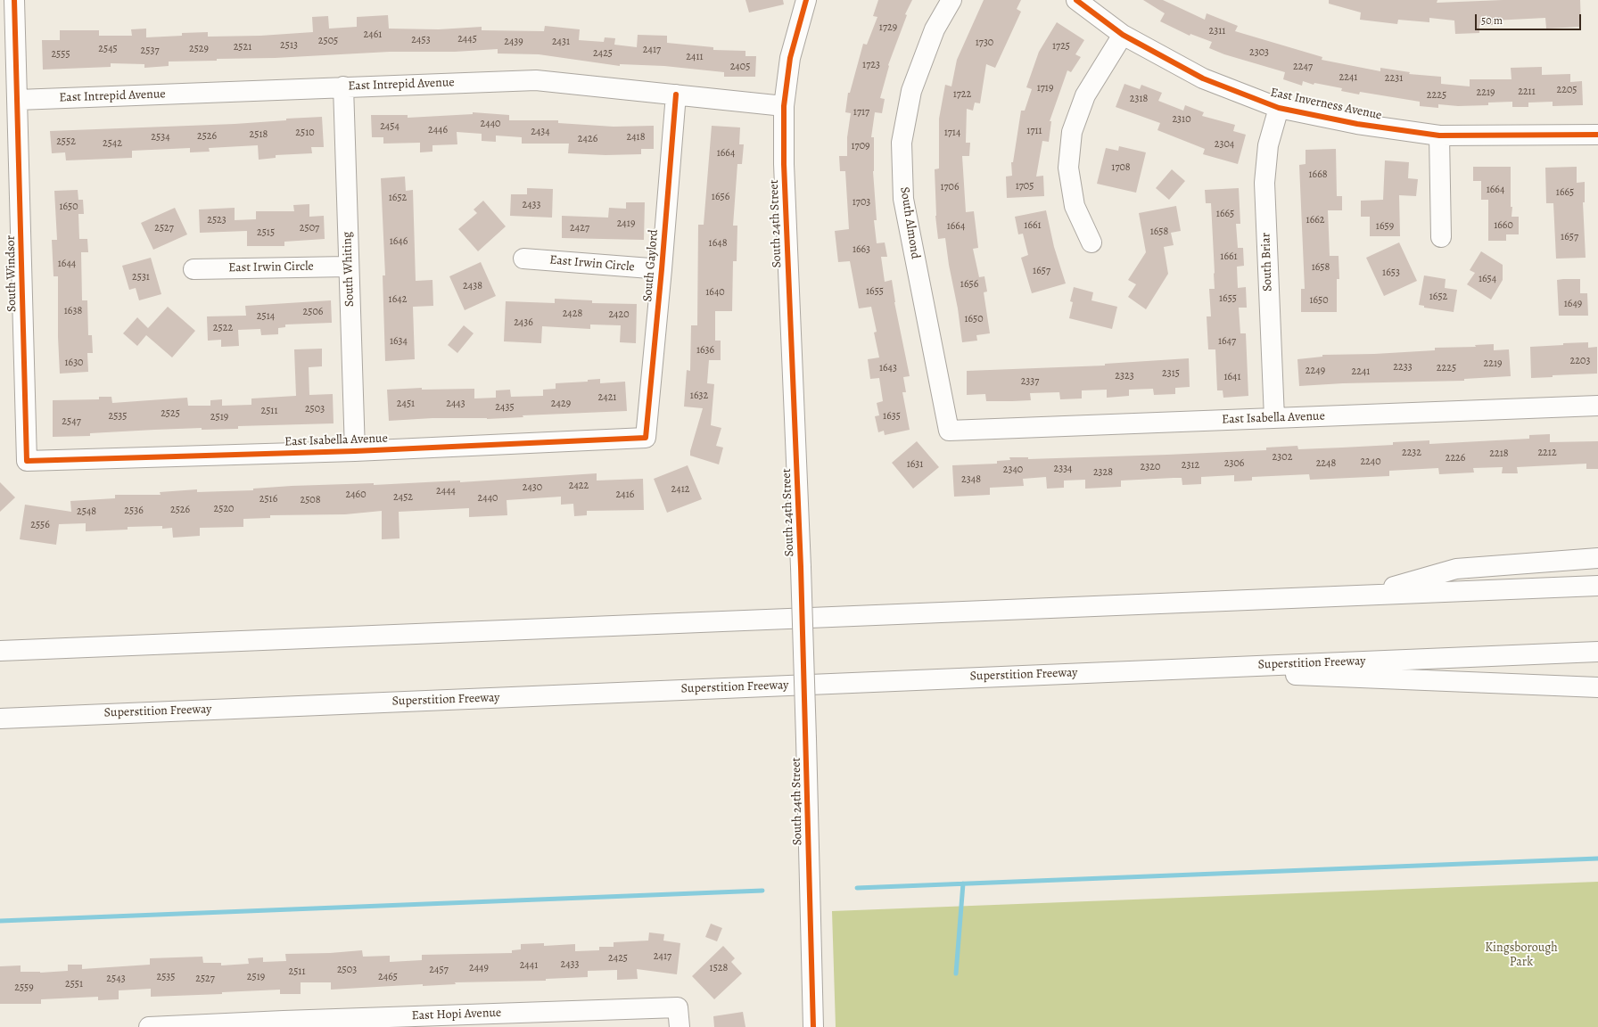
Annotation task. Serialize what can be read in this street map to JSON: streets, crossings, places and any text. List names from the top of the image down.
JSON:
{
  "streets": {
    "main road": [
      "East Intrepid Avenue",
      "East Inverness Avenue",
      "South Almond",
      "South 24th Street",
      "South Briar",
      "East Irwin Circle",
      "South Gaylord",
      "South Whiting",
      "South Windsor",
      "East Isabella Avenue",
      "Superstition Freeway",
      "East Hopi Avenue"
    ]
  },
  "crossings": [
    ["East Intrepid Avenue", "South 24th Street"],
    ["East Intrepid Avenue", "South Gaylord"],
    ["East Intrepid Avenue", "South Whiting"],
    ["East Intrepid Avenue", "South Windsor"],
    ["East Inverness Avenue", "South Briar"],
    ["South Almond", "East Isabella Avenue"],
    ["South Briar", "East Isabella Avenue"],
    ["East Irwin Circle", "South Gaylord"],
    ["East Irwin Circle", "South Whiting"],
    ["South Gaylord", "East Isabella Avenue"],
    ["South Whiting", "East Isabella Avenue"],
    ["South Windsor", "East Isabella Avenue"]
  ],
  "parks": ["Kingsborough Park"],
  "house_numbers": [
    "1729",
    "2311",
    "2461",
    "2445",
    "2453",
    "2505",
    "2439",
    "2431",
    "1730",
    "2513",
    "1725",
    "2521",
    "2545",
    "2529",
    "2417",
    "2537",
    "2303",
    "2425",
    "2555",
    "2411",
    "1723",
    "2405",
    "2247",
    "2241",
    "2231",
    "1719",
    "2205",
    "2211",
    "2219",
    "1722",
    "2225",
    "2318",
    "1717",
    "2310",
    "2440",
    "2454",
    "2446",
    "1711",
    "2434",
    "2510",
    "1714",
    "2518",
    "2526",
    "2534",
    "2418",
    "2426",
    "2552",
    "2542",
    "2304",
    "1709",
    "1664",
    "1708",
    "1668",
    "1705",
    "1706",
    "1664",
    "1665",
    "1656",
    "1652",
    "1703",
    "2433",
    "1650",
    "1665",
    "2523",
    "1662",
    "2419",
    "1661",
    "1660",
    "1664",
    "1659",
    "2527",
    "2507",
    "2427",
    "1658",
    "2515",
    "1657",
    "1646",
    "1648",
    "1663",
    "1661",
    "1644",
    "1658",
    "1657",
    "1653",
    "2531",
    "1654",
    "1656",
    "2438",
    "1655",
    "1640",
    "1652",
    "1655",
    "1642",
    "1650",
    "1649",
    "1638",
    "2506",
    "2428",
    "2420",
    "2514",
    "1650",
    "2436",
    "2522",
    "1634",
    "1647",
    "1636",
    "2203",
    "1630",
    "2219",
    "2233",
    "1643",
    "2225",
    "2249",
    "2241",
    "2315",
    "2323",
    "1641",
    "2337",
    "1632",
    "2421",
    "2451",
    "2443",
    "2429",
    "2435",
    "2503",
    "2511",
    "2525",
    "2535",
    "1635",
    "2519",
    "2547",
    "2232",
    "2212",
    "2218",
    "2302",
    "2226",
    "2240",
    "2306",
    "2248",
    "1631",
    "2312",
    "2320",
    "2334",
    "2340",
    "2328",
    "2348",
    "2422",
    "2430",
    "2412",
    "2444",
    "2460",
    "2416",
    "2452",
    "2440",
    "2516",
    "2508",
    "2520",
    "2526",
    "2536",
    "2548",
    "2556",
    "2417",
    "2425",
    "2433",
    "2441",
    "2449",
    "1528",
    "2503",
    "2457",
    "2511",
    "2535",
    "2519",
    "2465",
    "2543",
    "2527",
    "2551",
    "2559"
  ],
  "scale_bar": "50 m"
}
